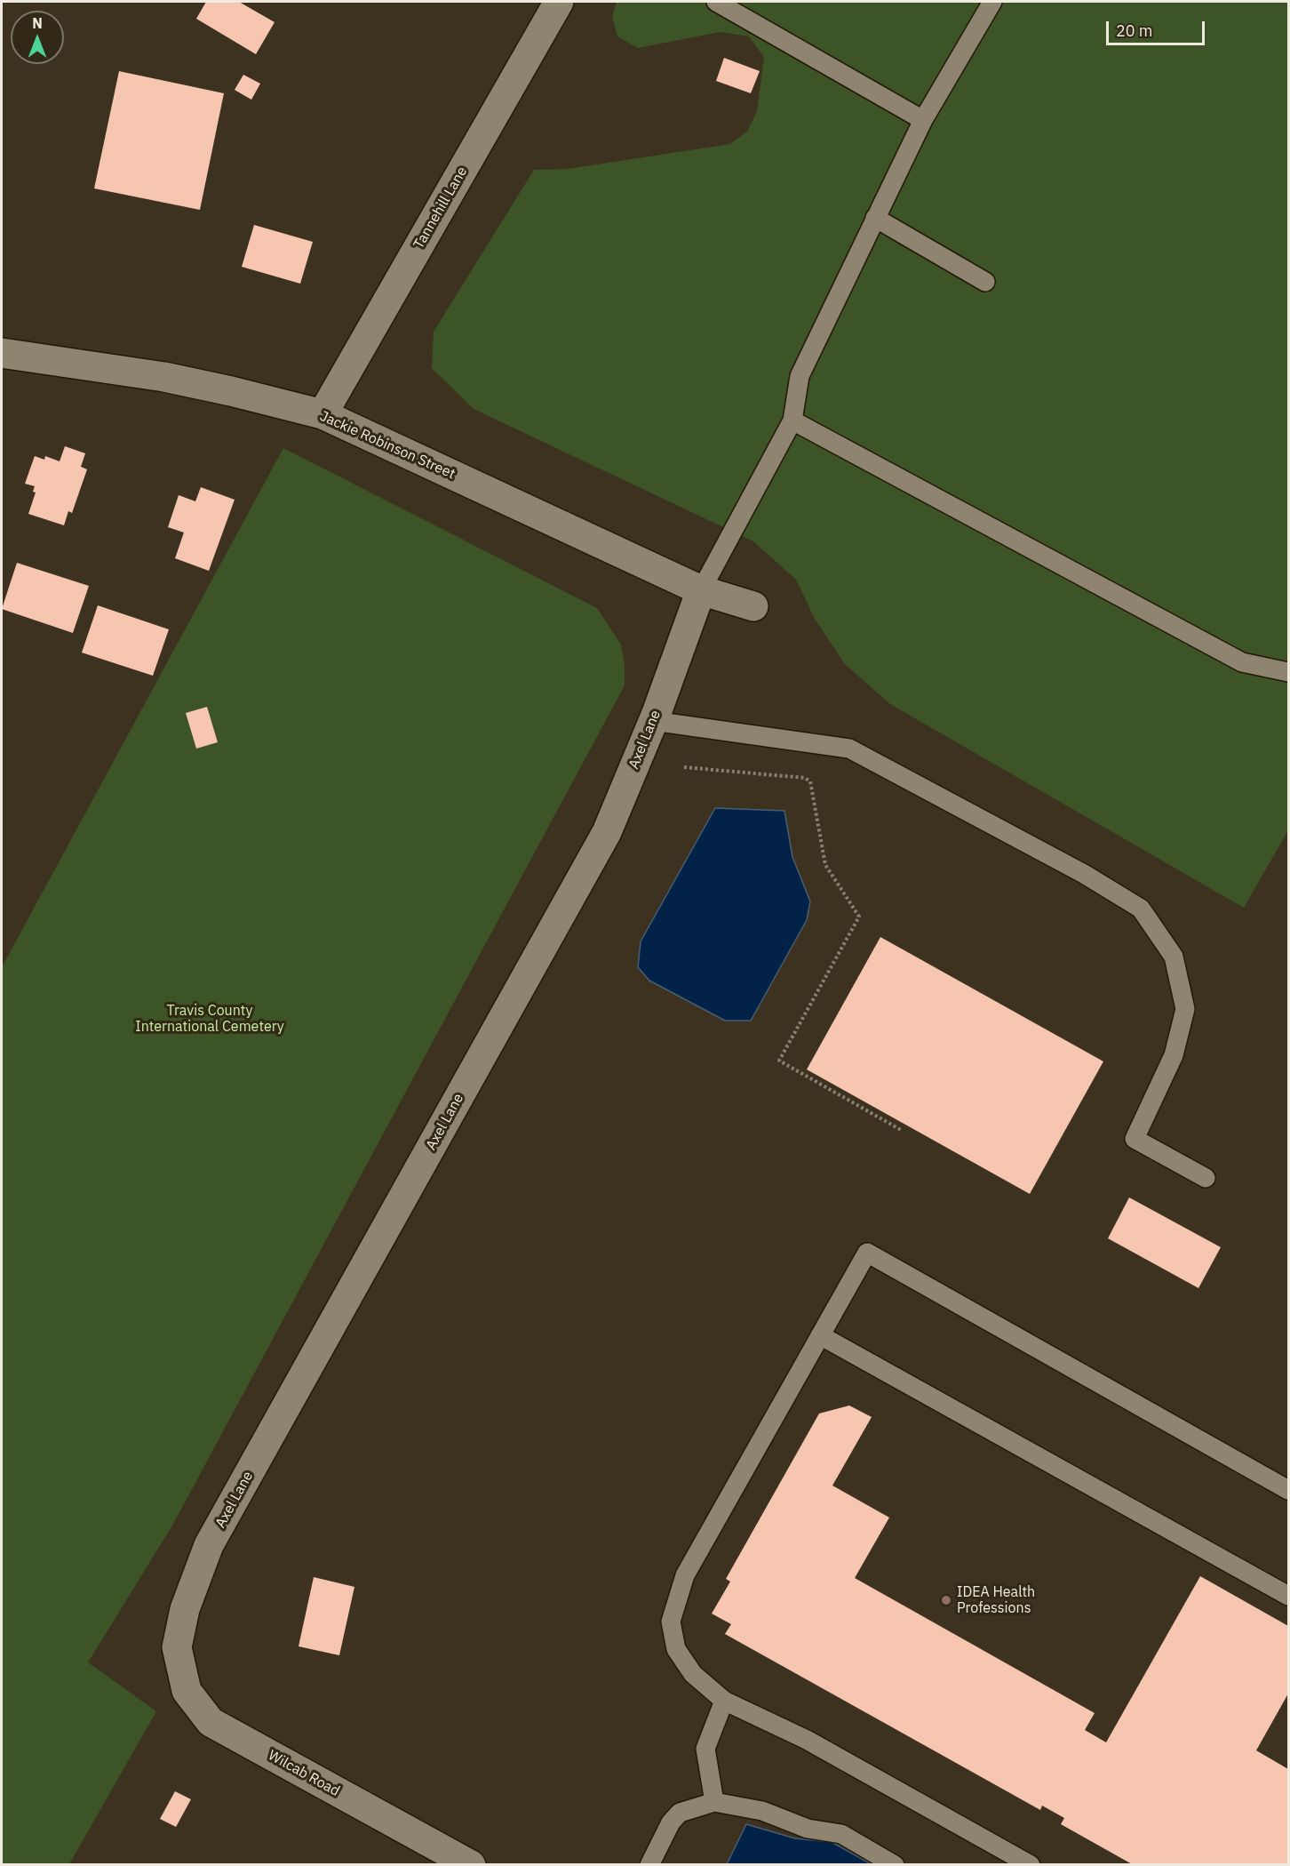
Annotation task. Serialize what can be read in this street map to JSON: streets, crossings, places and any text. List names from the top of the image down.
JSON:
{
  "streets": {
    "street": [
      "Tannehill Lane",
      "Jackie Robinson Street",
      "Axel Lane",
      "Wilcab Road"
    ]
  },
  "crossings": [
    ["Tannehill Lane", "Jackie Robinson Street"],
    ["Jackie Robinson Street", "Axel Lane"],
    ["Axel Lane", "Wilcab Road"]
  ],
  "parks": ["Travis County International Cemetery"],
  "places": ["IDEA Health Professions"],
  "scale_bar": "20 m",
  "north": "top"
}
